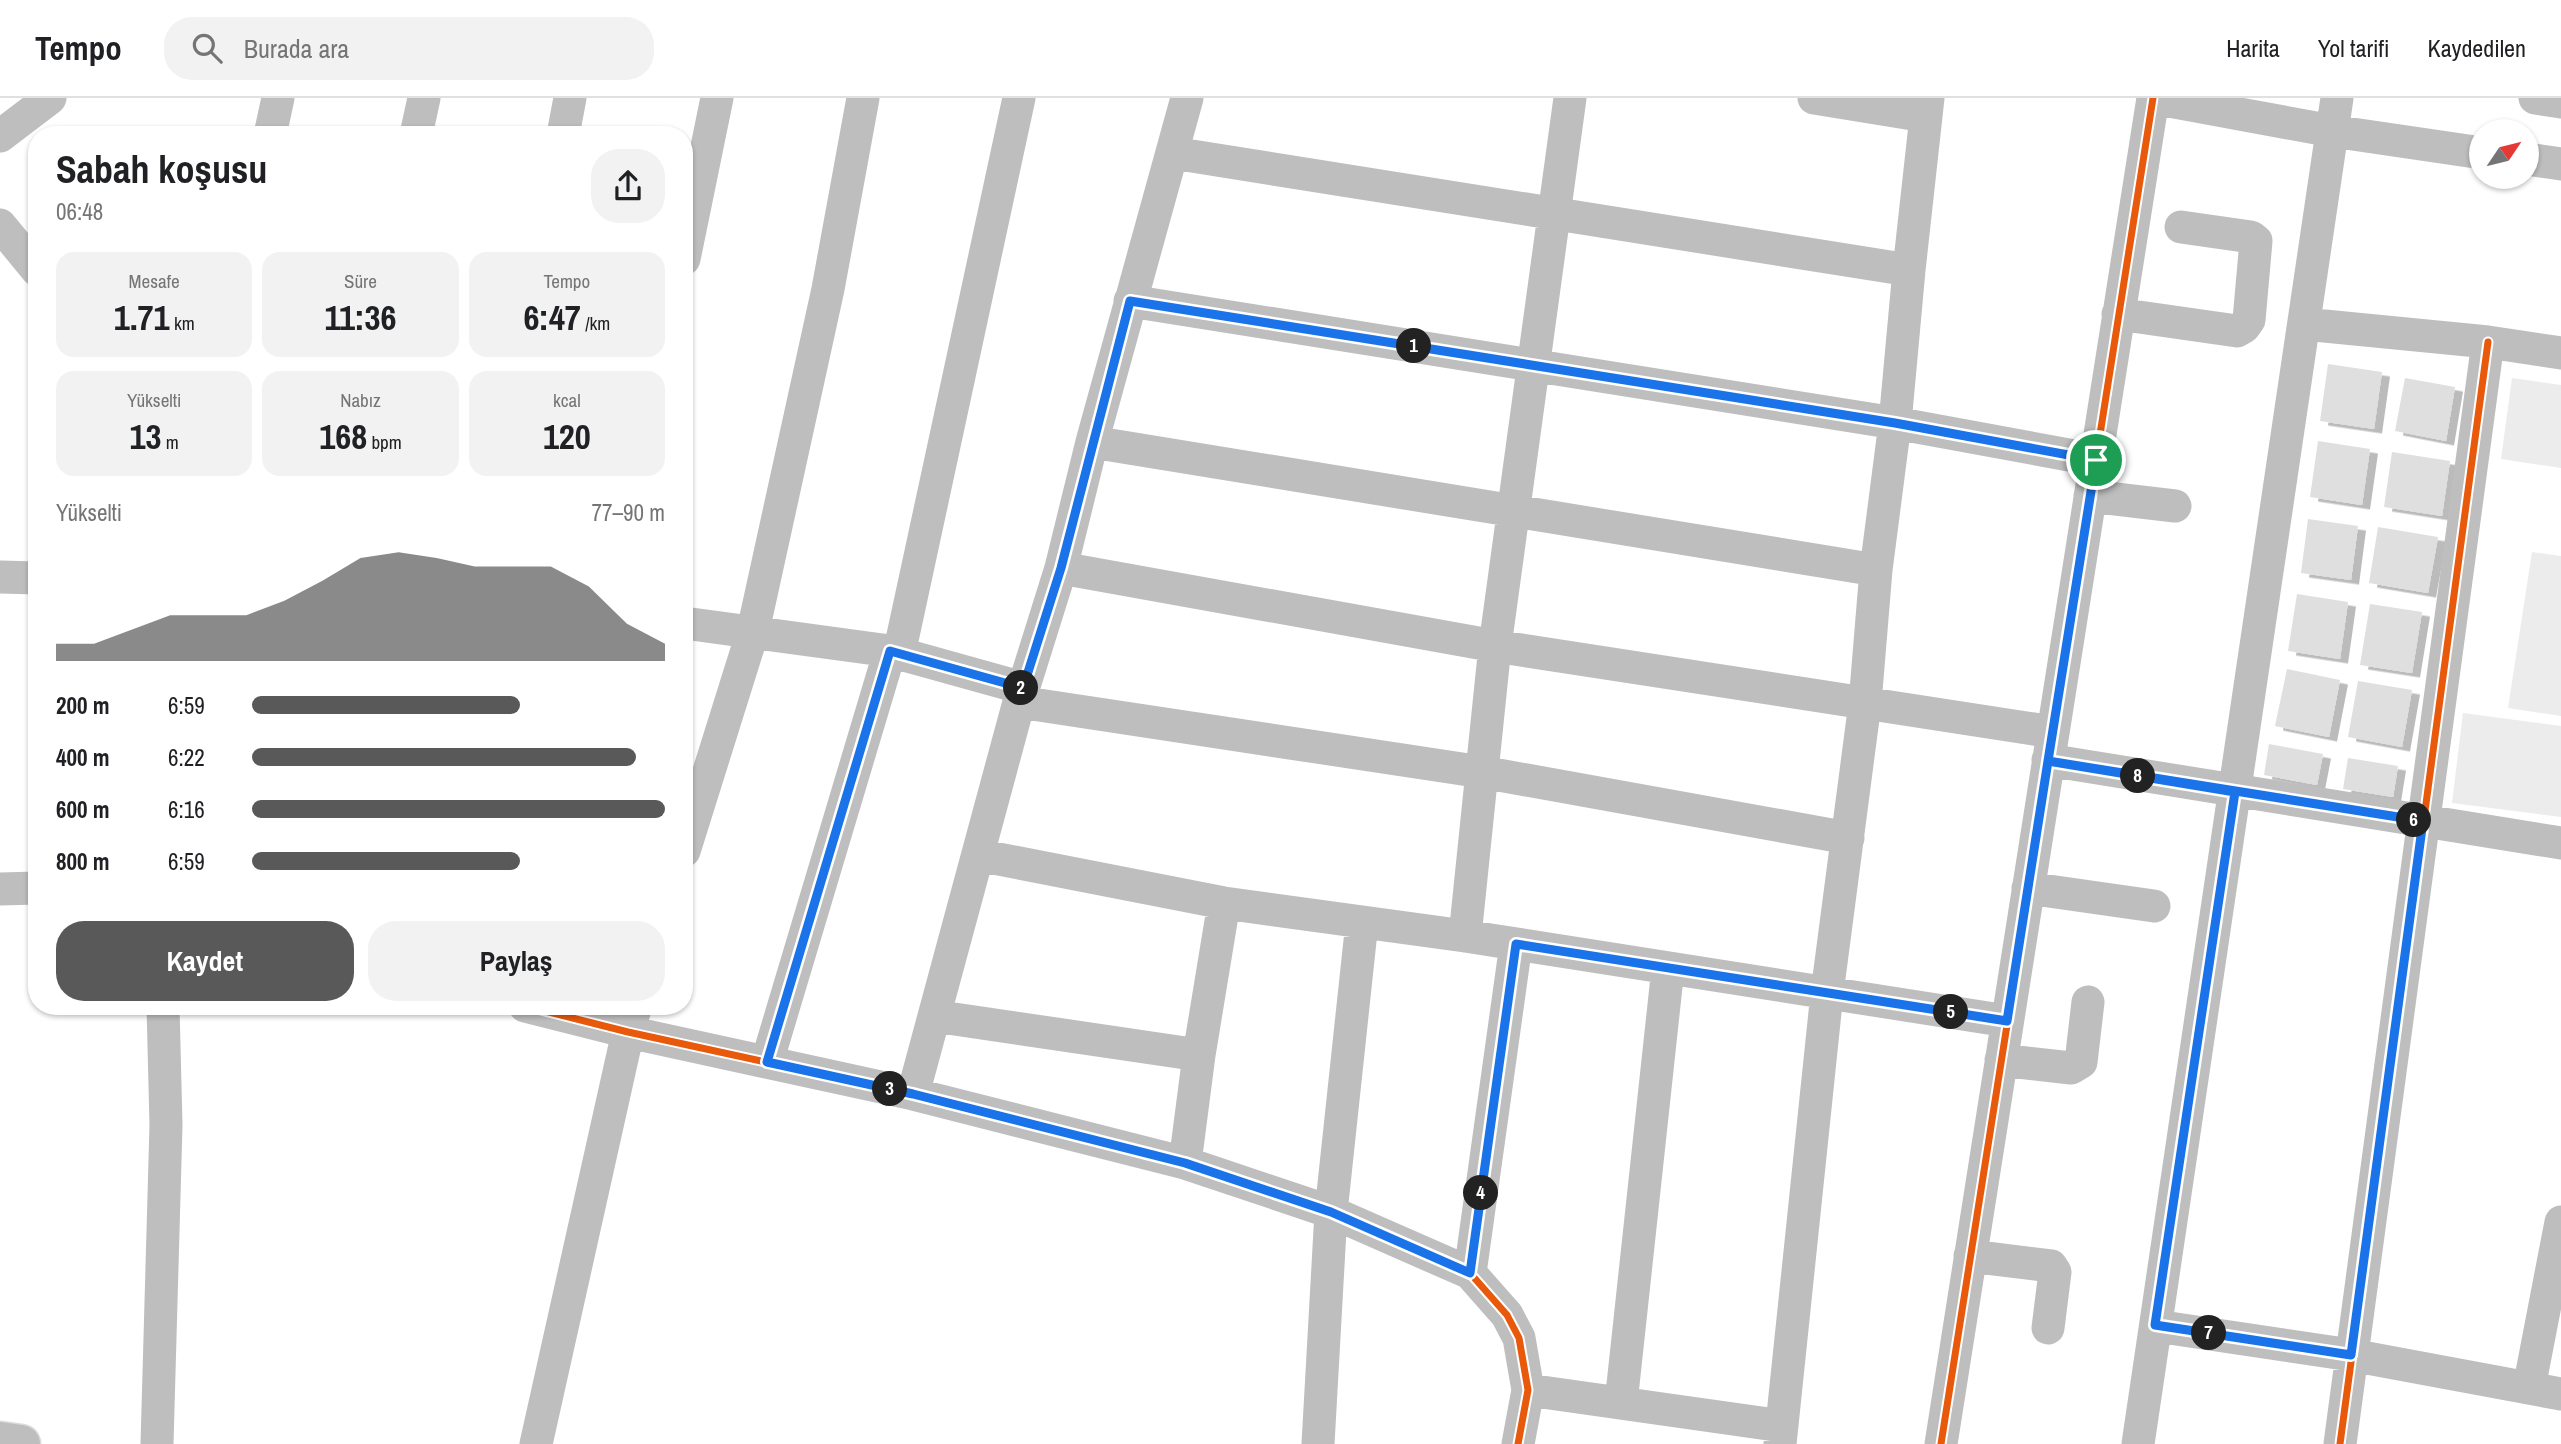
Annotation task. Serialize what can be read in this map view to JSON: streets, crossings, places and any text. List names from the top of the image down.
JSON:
{
  "north": "top right",
  "page": {
    "header": "Tempo",
    "search": "Burada ara",
    "nav": ["Harita", "Yol tarifi", "Kaydedilen"],
    "heading": ["Sabah koşusu", "06:48"],
    "stats": [
      ["Mesafe", "1.71 km"],
      ["Süre", "11:36"],
      ["Tempo", "6:47 /km"],
      ["Yükselti", "13 m"],
      ["Nabız", "168 bpm"],
      ["kcal", "120"]
    ],
    "pins": [
      "1",
      "2",
      "8",
      "6",
      "5",
      "3",
      "4",
      "7"
    ],
    "chart": ["Yükselti", "77–90 m"],
    "list": [
      {
        "name": "200 m",
        "note": "6:59"
      },
      {
        "name": "400 m",
        "note": "6:22"
      },
      {
        "name": "600 m",
        "note": "6:16"
      },
      {
        "name": "800 m",
        "note": "6:59"
      }
    ],
    "buttons": ["Kaydet", "Paylaş"]
  }
}
